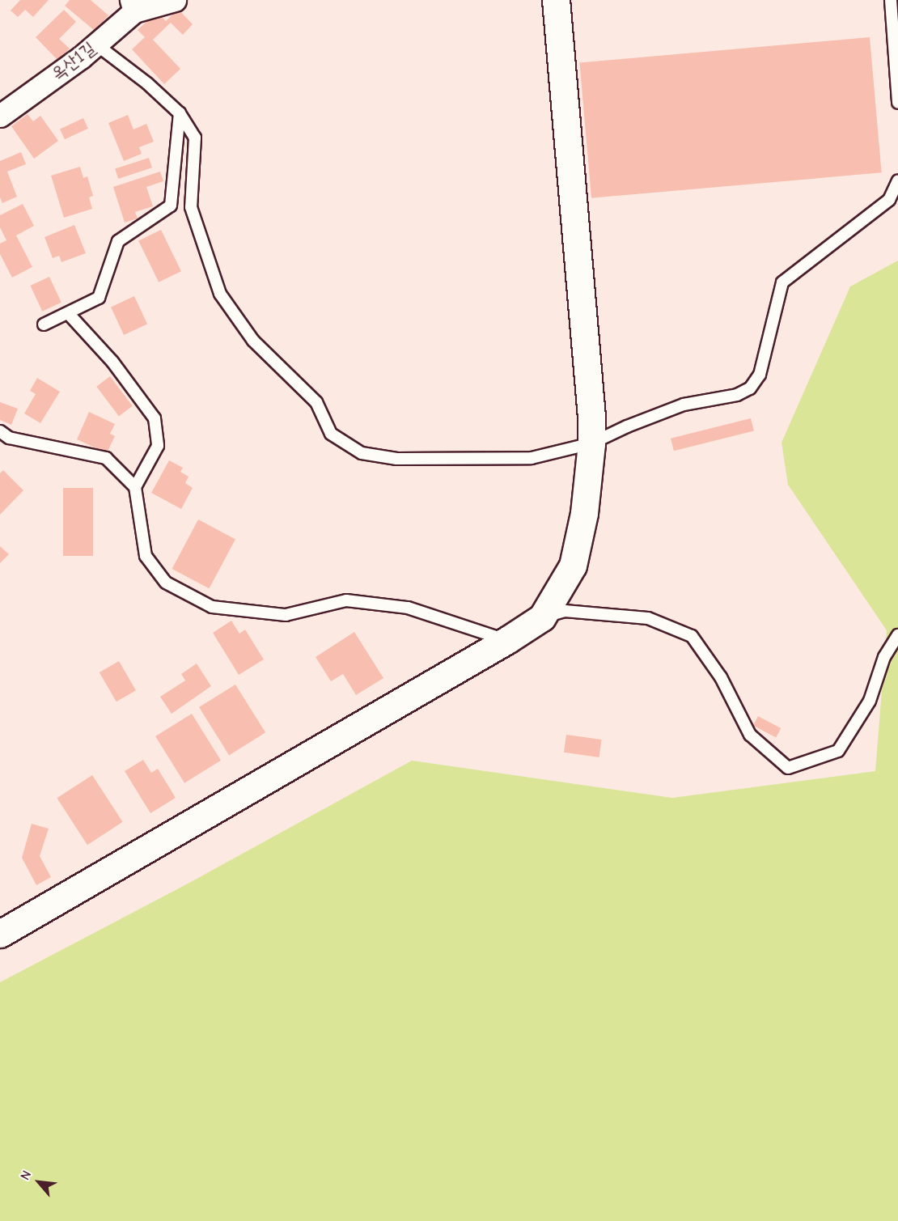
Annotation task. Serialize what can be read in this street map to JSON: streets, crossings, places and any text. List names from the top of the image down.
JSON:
{
  "streets": {
    "street": ["옥산1길"]
  },
  "north": "top left"
}
